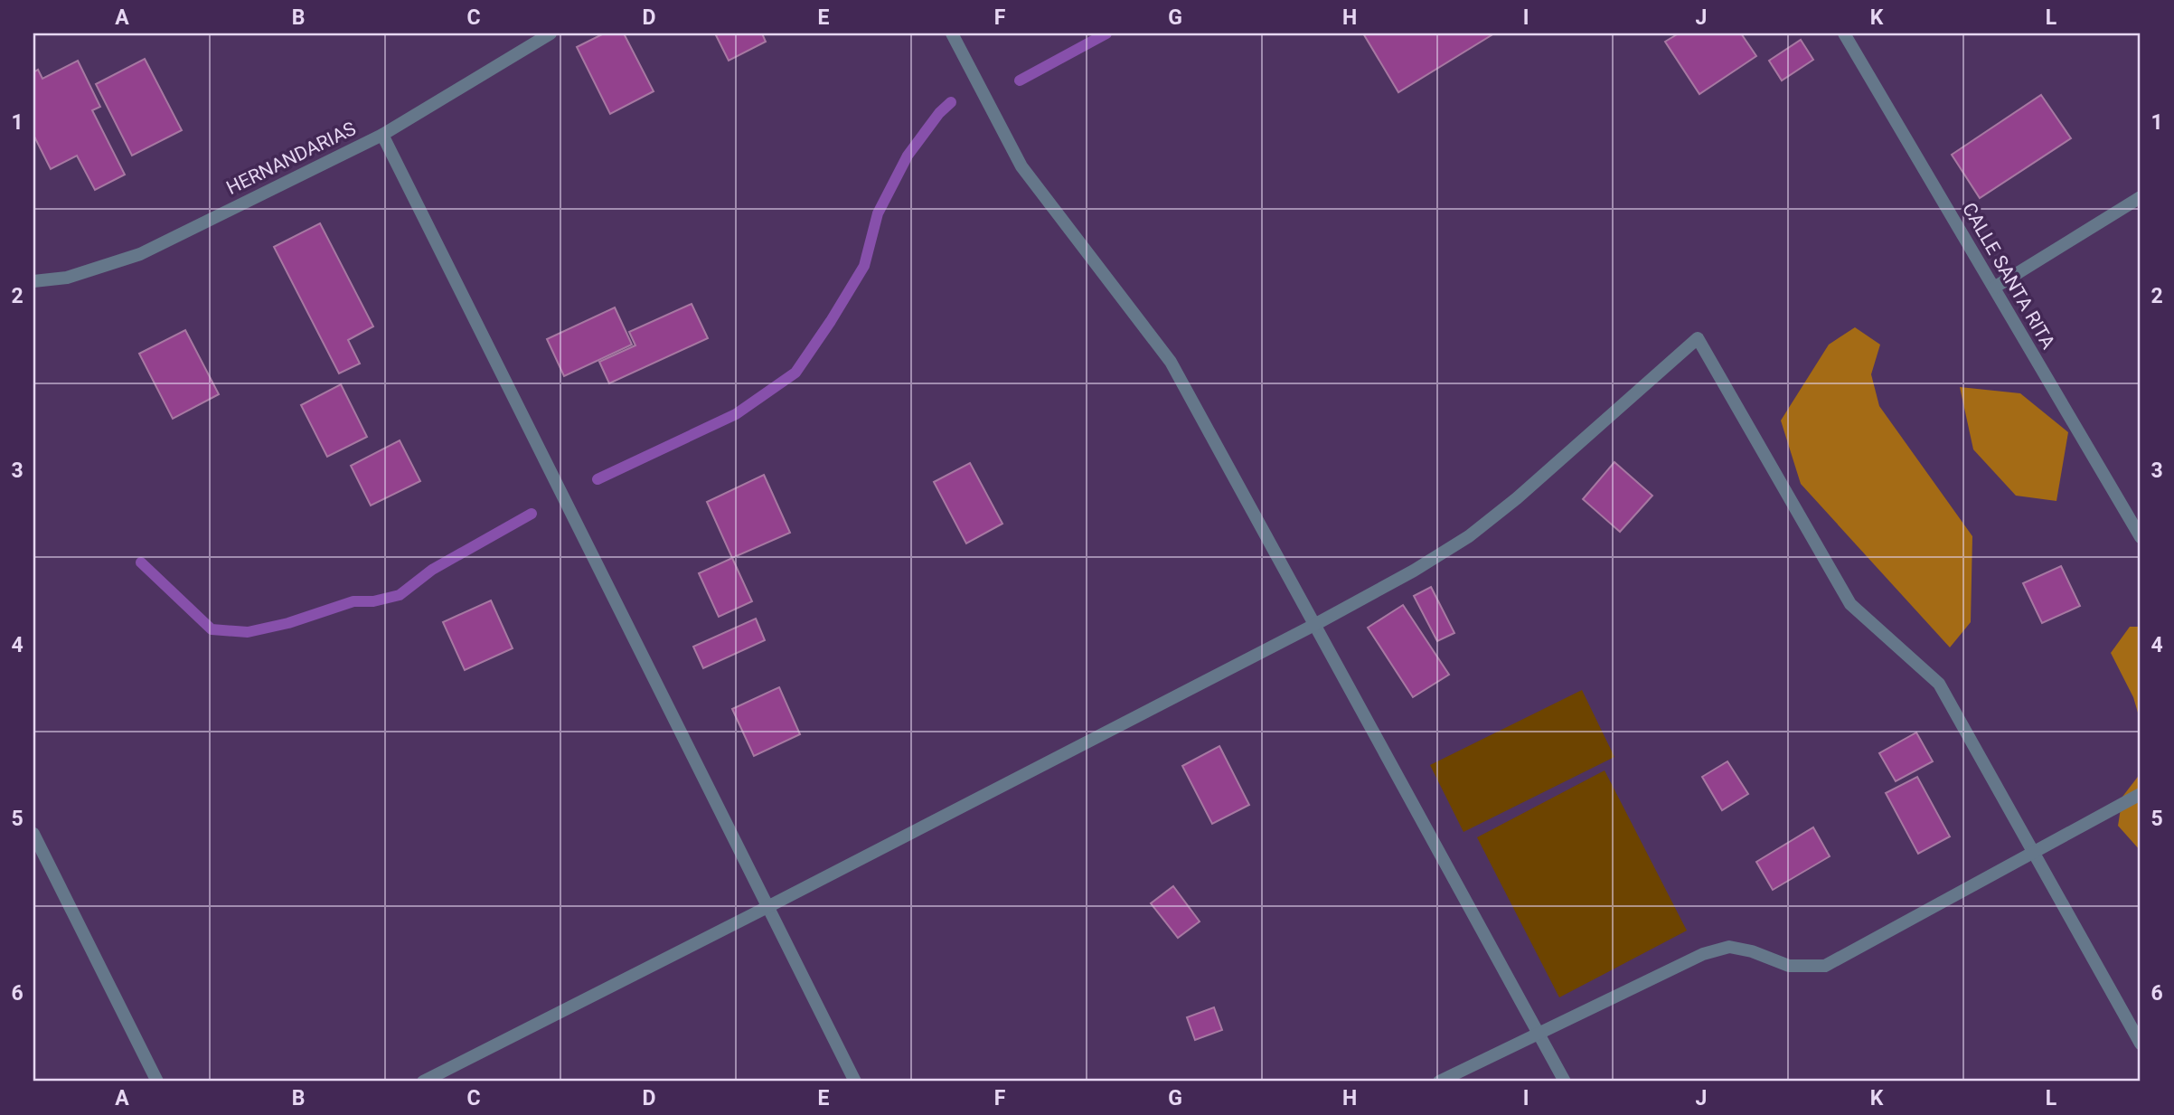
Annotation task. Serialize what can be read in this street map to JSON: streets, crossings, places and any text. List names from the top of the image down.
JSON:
{
  "streets": {
    "street": ["HERNANDARIAS", "CALLE SANTA RITA"]
  },
  "grid": {
    "columns": [
      "A",
      "B",
      "C",
      "D",
      "E",
      "F",
      "G",
      "H",
      "I",
      "J",
      "K",
      "L"
    ],
    "rows": [
      "1",
      "2",
      "3",
      "4",
      "5",
      "6"
    ]
  }
}
